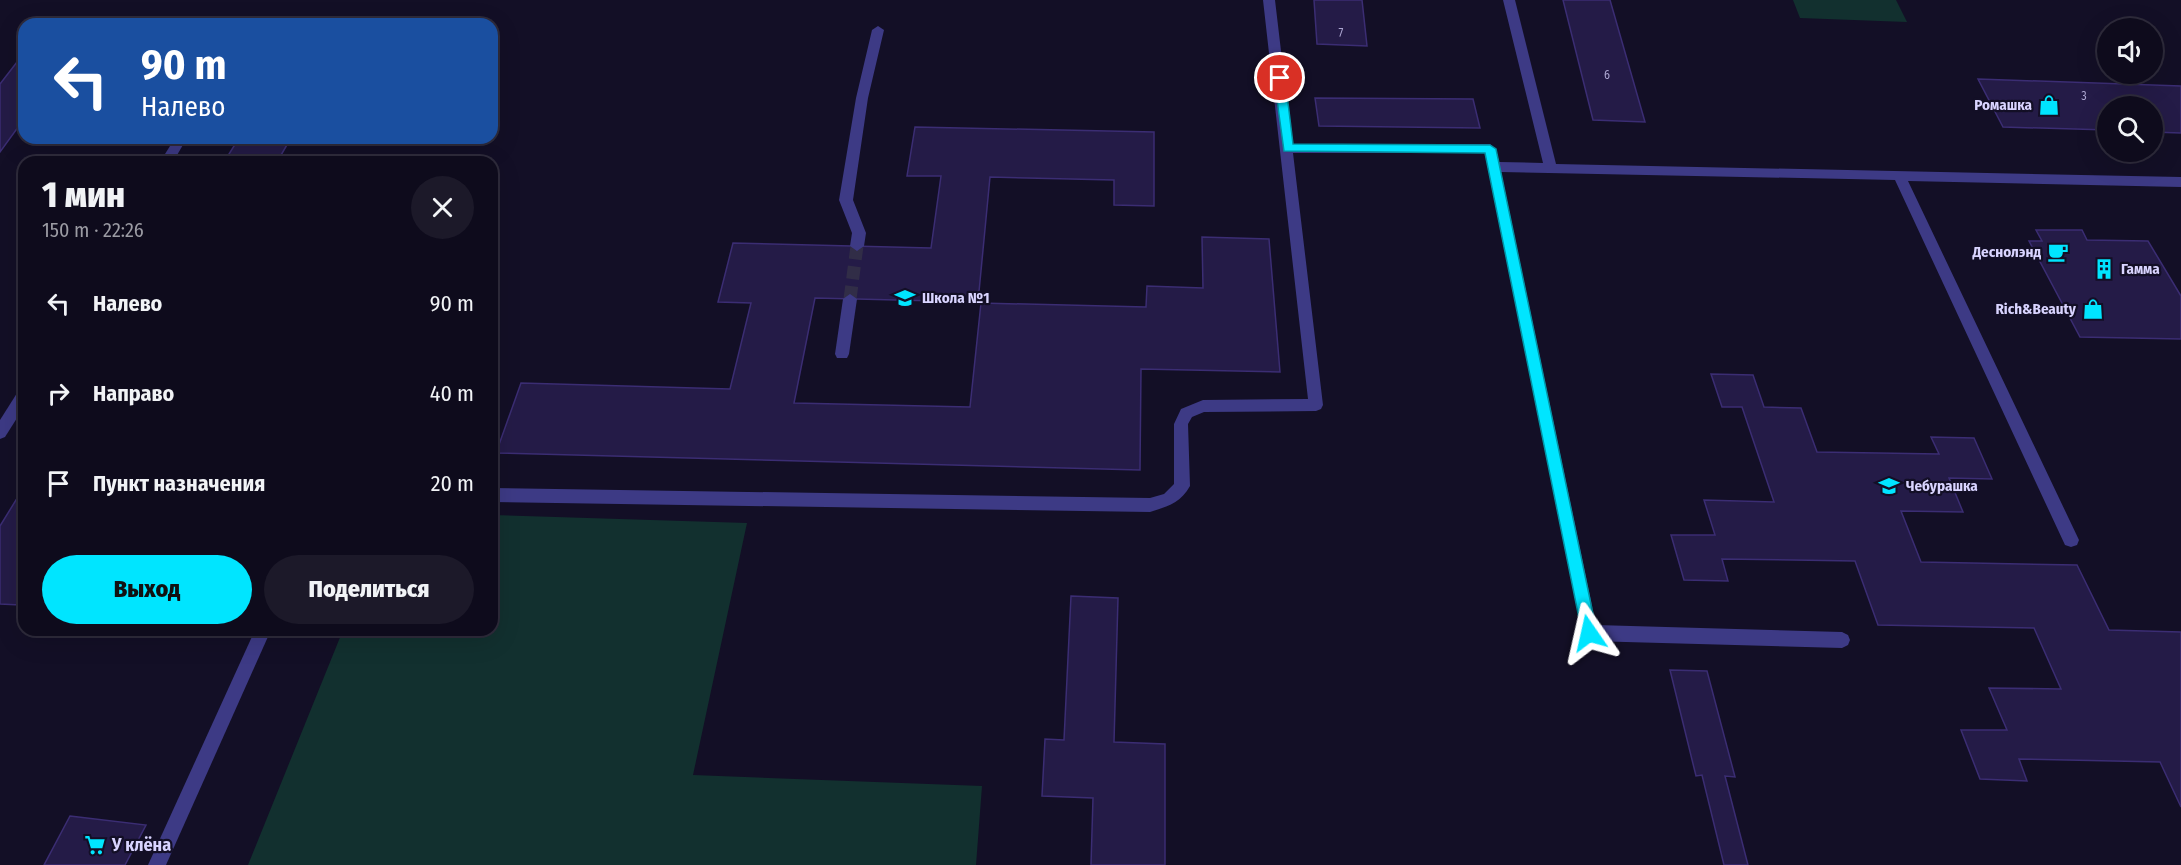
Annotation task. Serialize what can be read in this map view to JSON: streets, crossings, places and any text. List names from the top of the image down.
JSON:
{
  "places": {
    "shop": ["Ромашка", "Rich&Beauty"],
    "cafe": ["Деснолэнд"],
    "building": ["Гамма"],
    "school or university": ["Школа №1", "Чебурашка"],
    "supermarket": ["У клёна"]
  },
  "house_numbers": ["7", "6", "3"],
  "page": {
    "turn": ["90 m", "Налево"],
    "heading": ["1 мин", "150 m · 22:26"],
    "list": [
      {
        "name": "Налево",
        "value": "90 m"
      },
      {
        "name": "Направо",
        "value": "40 m"
      },
      {
        "name": "Пункт назначения",
        "value": "20 m"
      }
    ],
    "buttons": ["Выход", "Поделиться"]
  }
}
